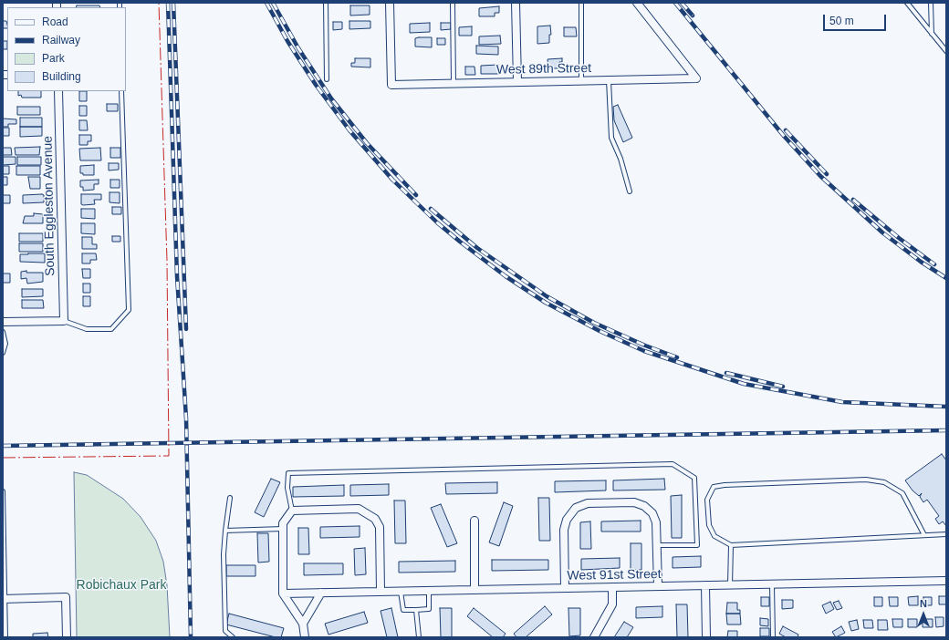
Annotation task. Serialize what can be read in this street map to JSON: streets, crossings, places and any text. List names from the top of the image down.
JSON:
{
  "streets": {
    "street": ["West 89th Street", "South Eggleston Avenue", "West 91st Street"]
  },
  "parks": ["Robichaux Park"],
  "legend": [
    "Road",
    "Railway",
    "Park",
    "Building"
  ],
  "scale_bar": "50 m",
  "north": "top"
}
